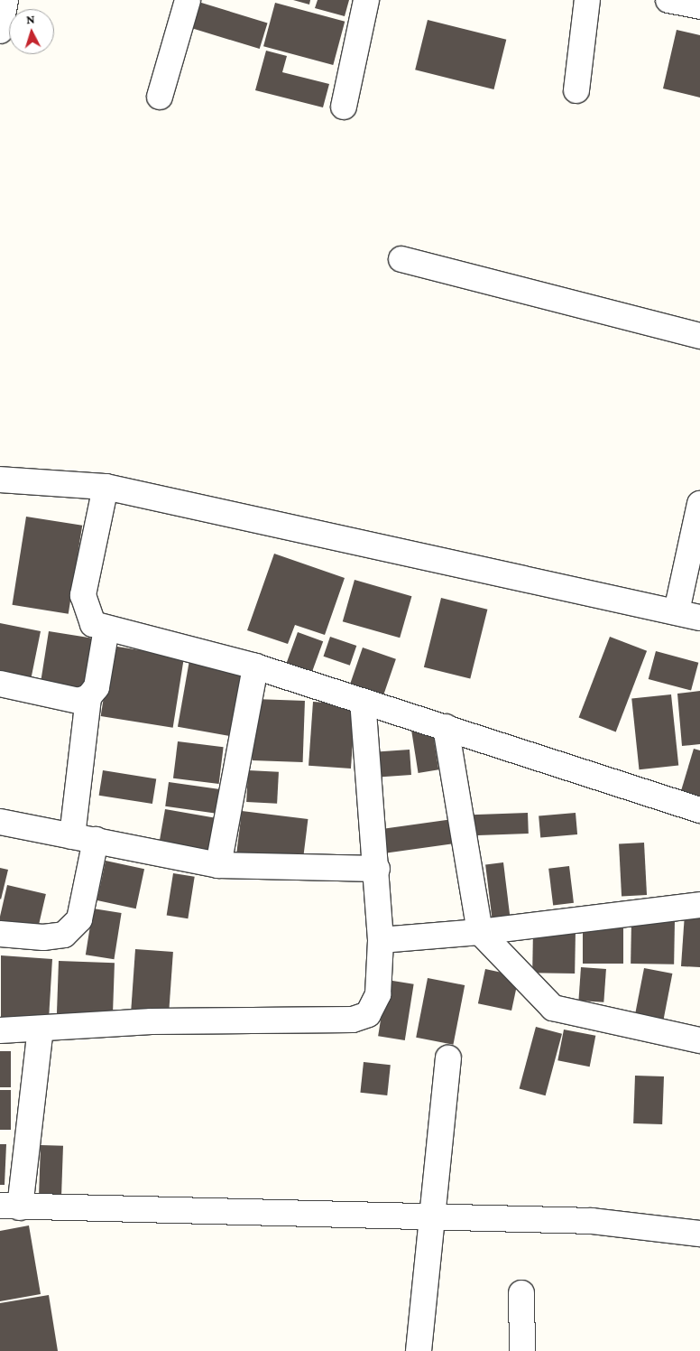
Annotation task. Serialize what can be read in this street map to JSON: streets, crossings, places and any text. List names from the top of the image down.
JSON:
{
  "north": "top"
}
